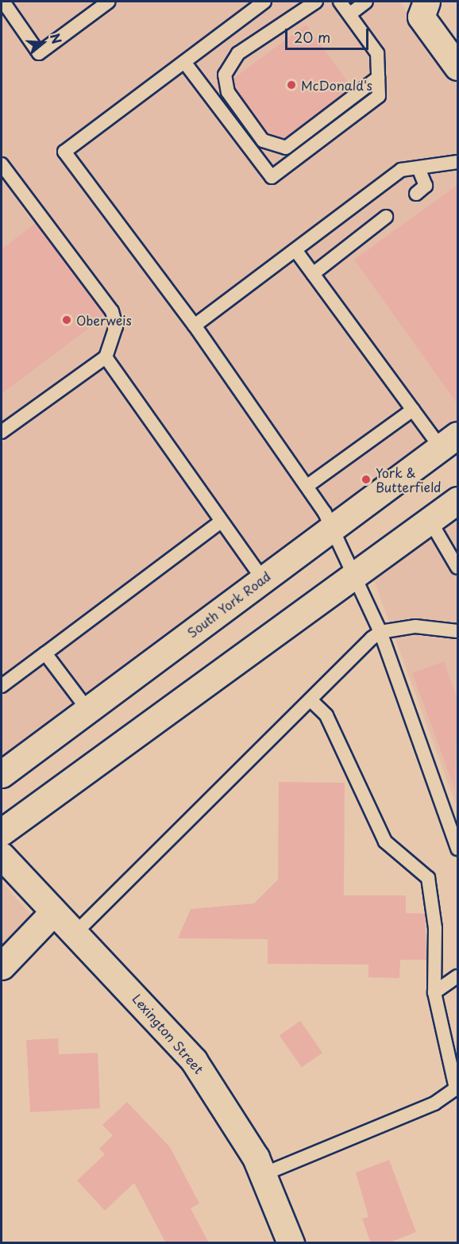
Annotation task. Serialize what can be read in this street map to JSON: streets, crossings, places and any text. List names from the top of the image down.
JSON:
{
  "streets": {
    "main road": ["South York Road", "Lexington Street"]
  },
  "places": ["McDonald's", "Oberweis", "York & Butterfield"],
  "scale_bar": "20 m",
  "north": "right"
}
